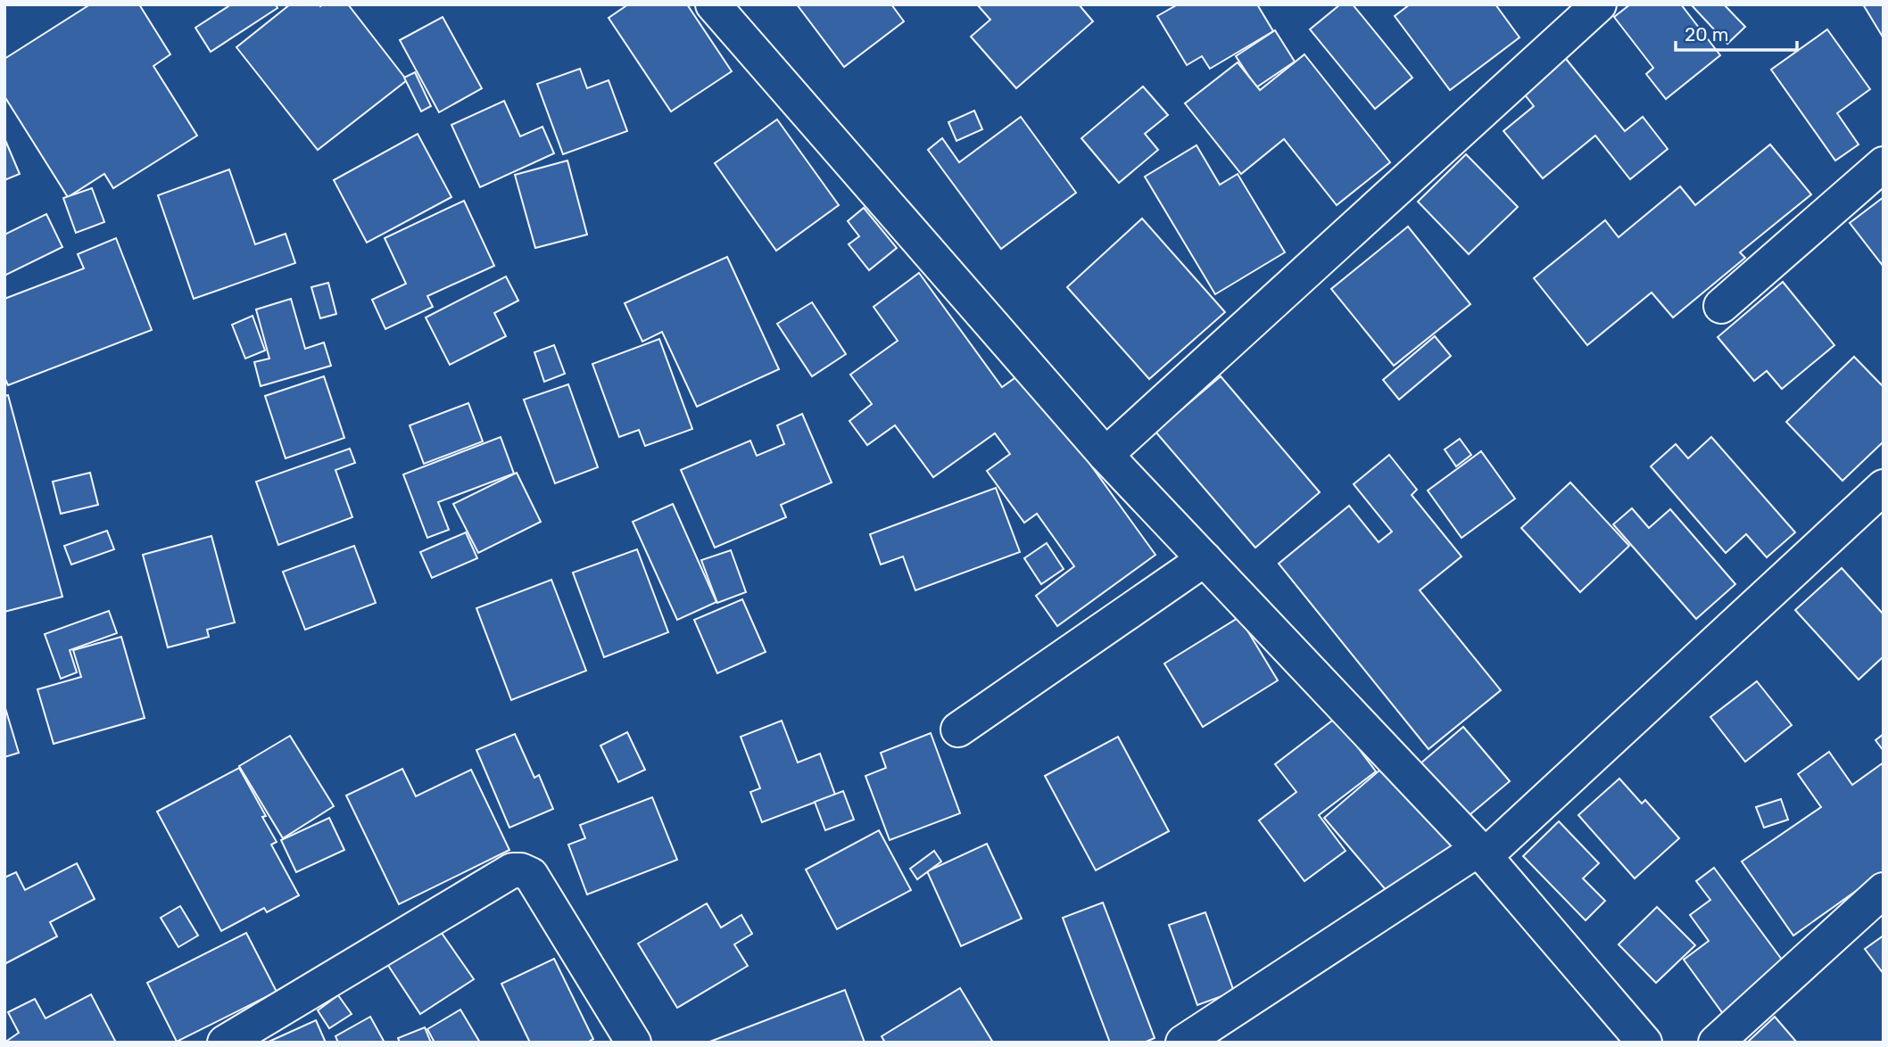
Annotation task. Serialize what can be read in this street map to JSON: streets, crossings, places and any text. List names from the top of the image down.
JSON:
{
  "scale_bar": "20 m"
}
